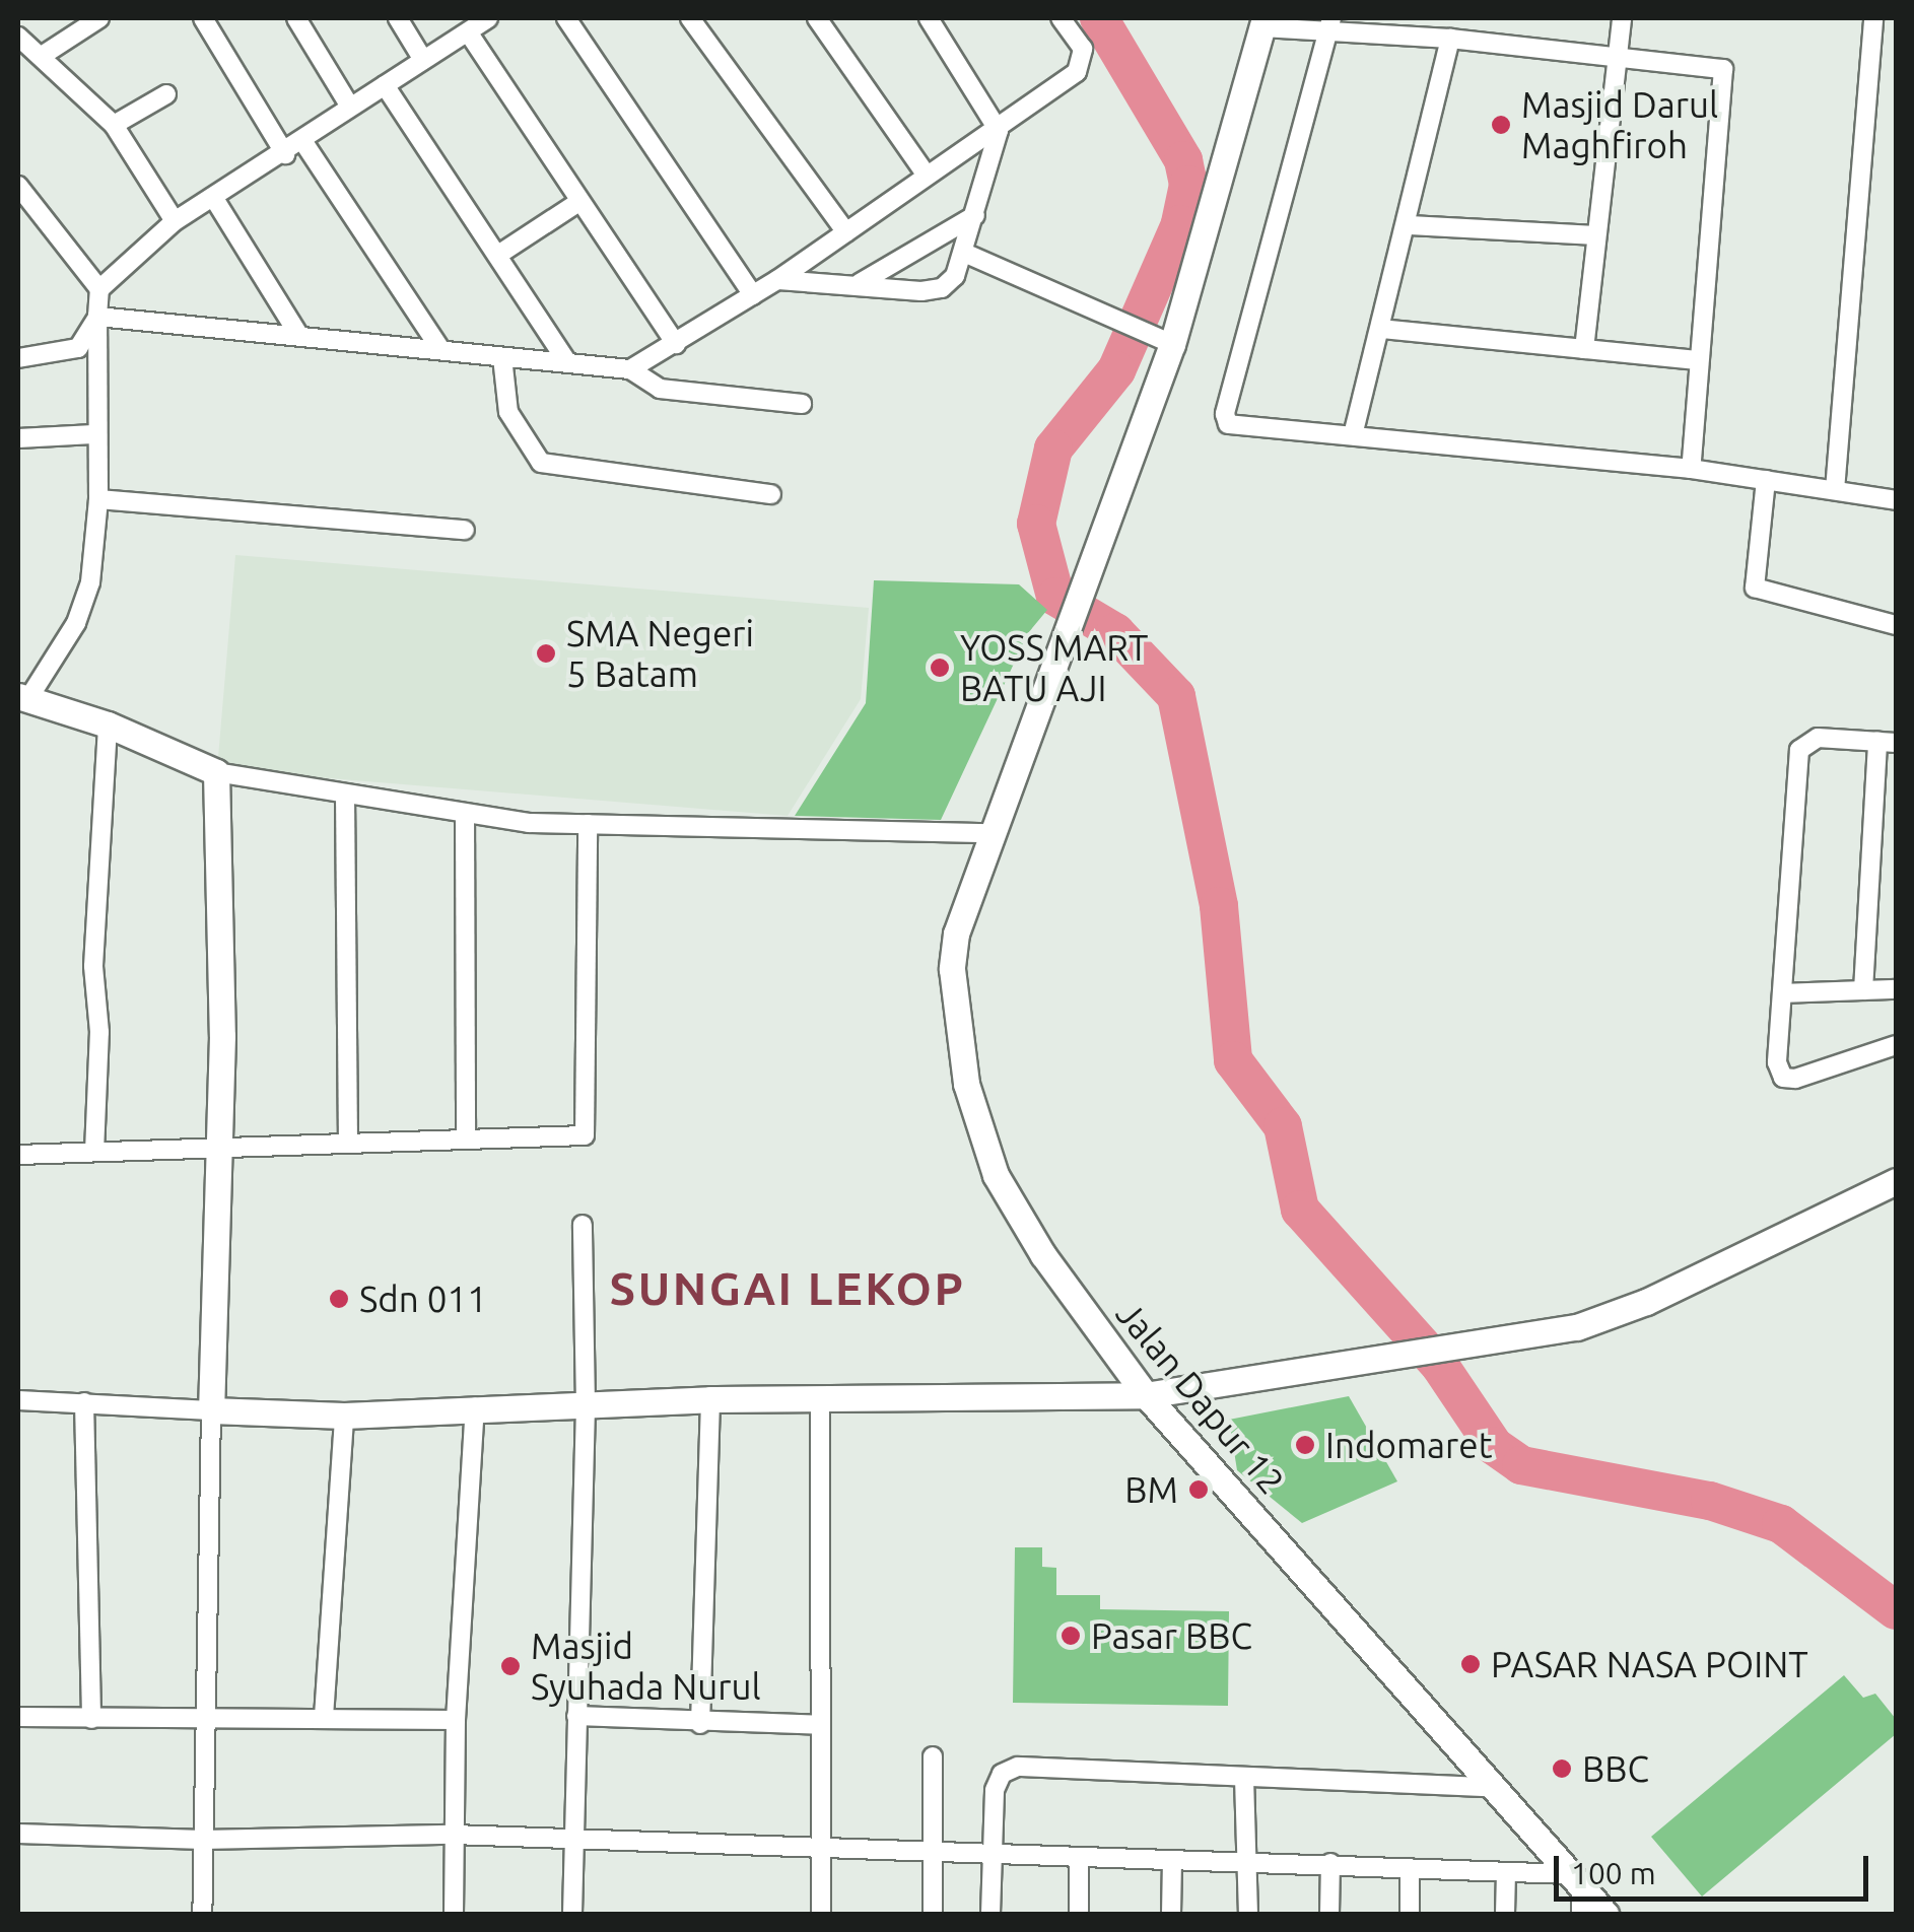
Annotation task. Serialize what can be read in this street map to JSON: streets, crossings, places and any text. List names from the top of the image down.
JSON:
{
  "streets": {
    "street": ["Jalan Dapur 12"]
  },
  "districts": ["SUNGAI LEKOP"],
  "places": [
    "Masjid Darul Maghfiroh",
    "SMA Negeri 5 Batam",
    "YOSS MART BATU AJI",
    "Sdn 011",
    "Indomaret",
    "BM",
    "Pasar BBC",
    "PASAR NASA POINT",
    "Masjid Syuhada Nurul",
    "BBC"
  ],
  "scale_bar": "100 m"
}
